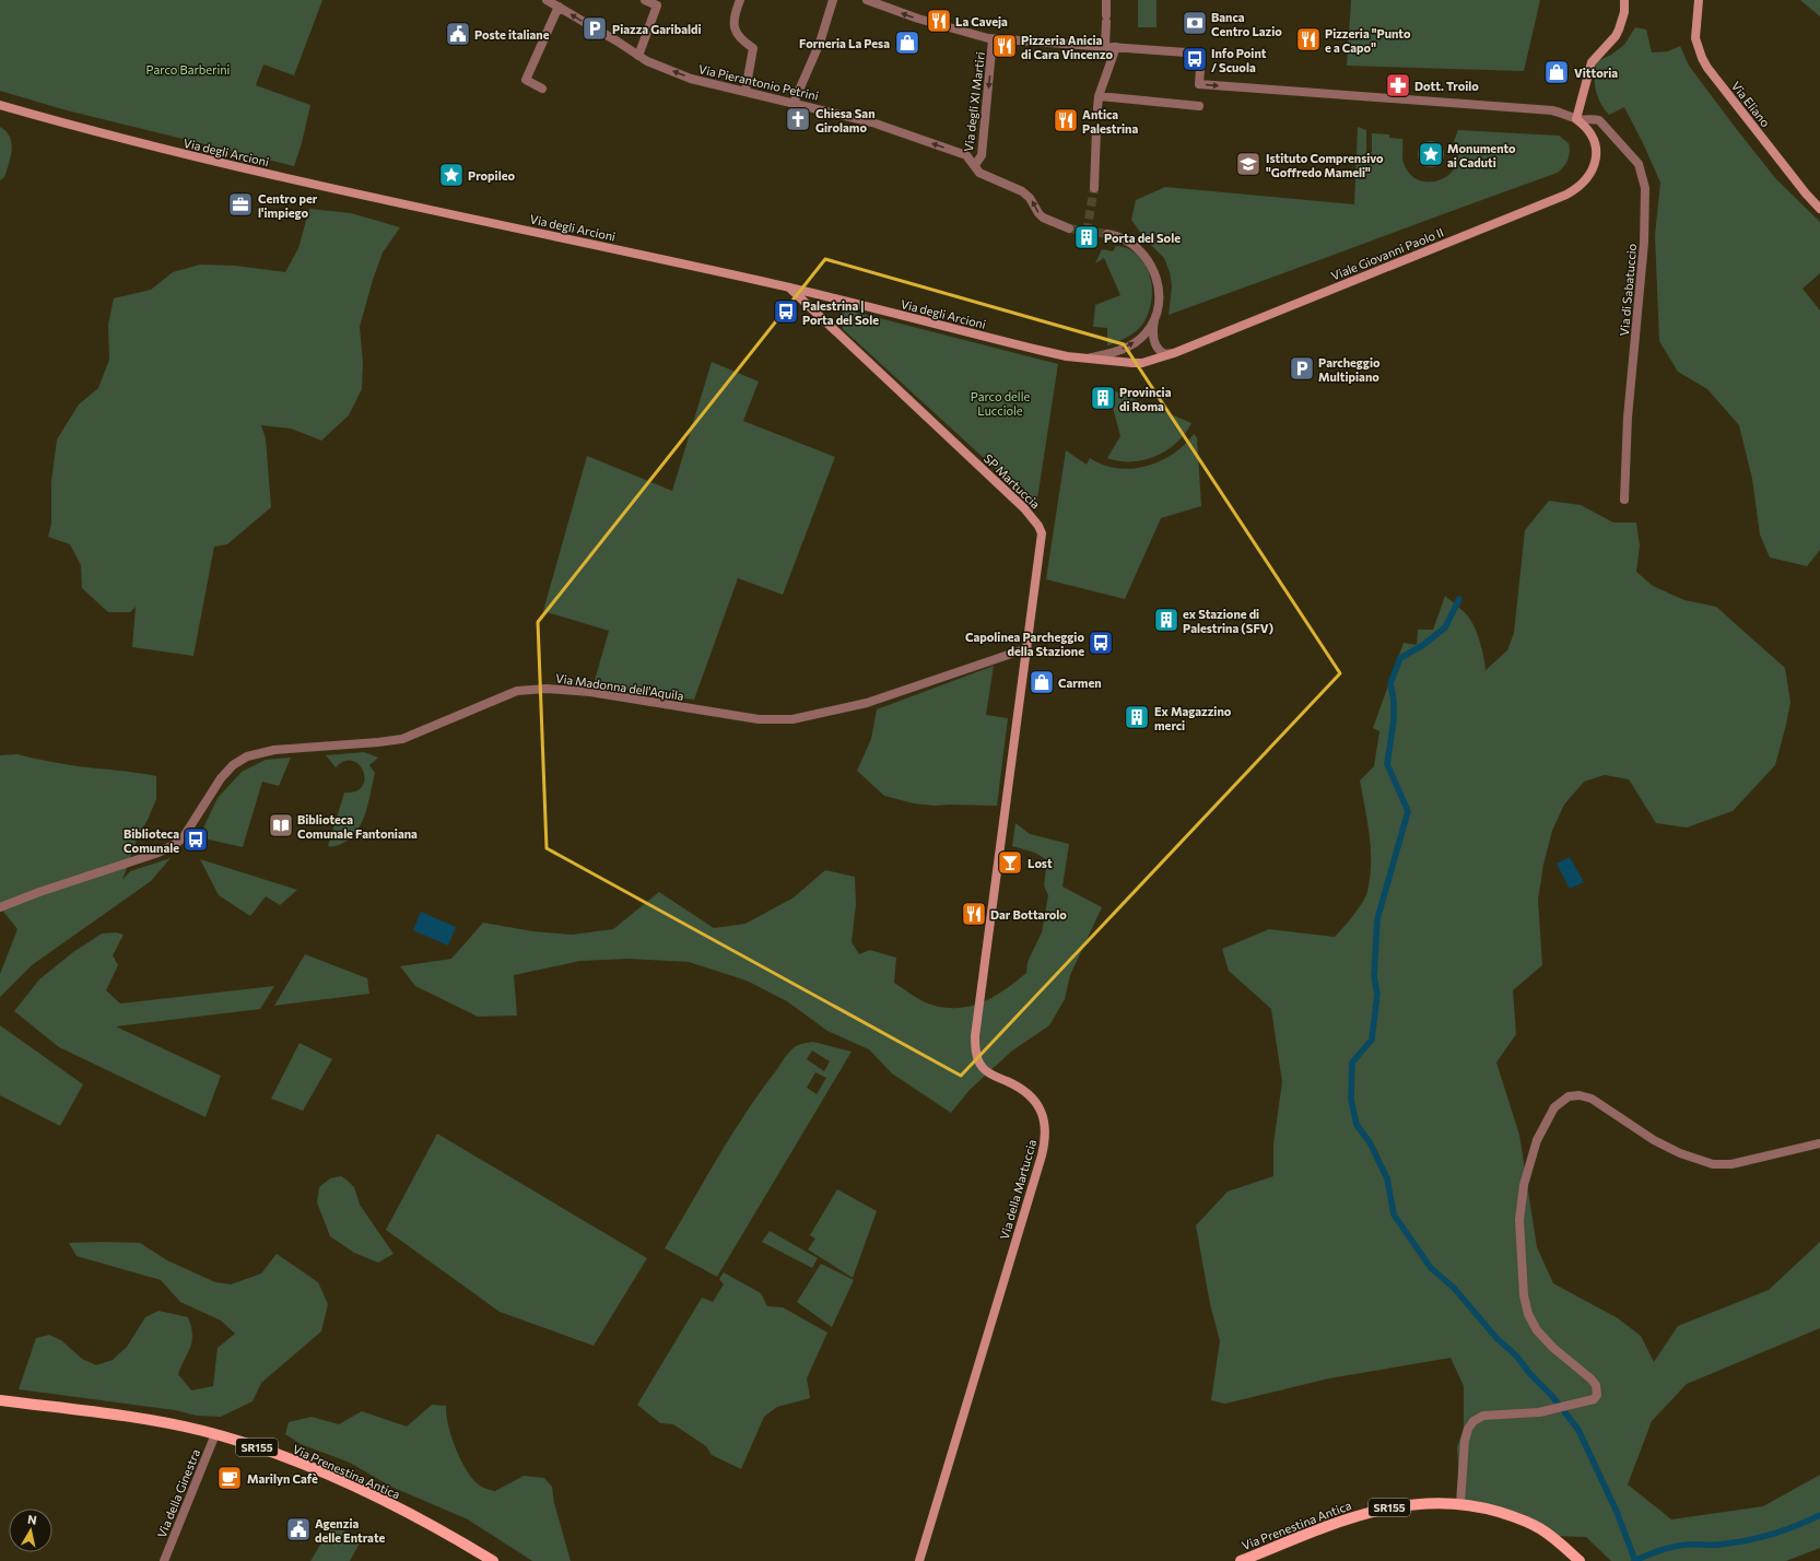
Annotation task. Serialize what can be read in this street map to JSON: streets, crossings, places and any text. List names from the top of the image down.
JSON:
{
  "streets": {
    "main road": ["SR155", "Via Prenestina Antica"],
    "street": [
      "Via Pierantonio Petrini",
      "Via degli XI Martiri",
      "Via Eliano",
      "Via degli Arcioni",
      "Viale Giovanni Paolo II",
      "Via di Sabatuccio",
      "SP Martuccia",
      "Via Madonna dell'Aquila",
      "Via della Martuccia",
      "Via della Ginestra"
    ]
  },
  "crossings": [
    ["Via Pierantonio Petrini", "Via degli XI Martiri"],
    ["Via degli Arcioni", "Viale Giovanni Paolo II"],
    ["Via degli Arcioni", "SP Martuccia"],
    ["Viale Giovanni Paolo II", "Via di Sabatuccio"],
    ["SP Martuccia", "Via Madonna dell'Aquila"],
    ["SP Martuccia", "Via della Martuccia"],
    ["Via Prenestina Antica", "Via della Ginestra"]
  ],
  "one_way": ["Via Pierantonio Petrini", "Via degli XI Martiri", "Via di Sabatuccio"],
  "parks": ["Parco Barberini", "Parco delle Lucciole"],
  "places": {
    "restaurant": [
      "La Caveja",
      "Pizzeria \"Punto e a Capo\"",
      "Pizzeria Anicia di Cara Vincenzo",
      "Antica Palestrina",
      "Dar Bottarolo"
    ],
    "bank": ["Banca Centro Lazio"],
    "parking": ["Piazza Garibaldi", "Parcheggio Multipiano"],
    "public building": ["Poste italiane", "Agenzia delle Entrate"],
    "shop": ["Forneria La Pesa", "Vittoria", "Carmen"],
    "bus stop": [
      "Info Point / Scuola",
      "Palestrina | Porta del Sole",
      "Capolinea Parcheggio della Stazione",
      "Biblioteca Comunale"
    ],
    "pharmacy": ["Dott. Troilo"],
    "church": ["Chiesa San Girolamo"],
    "place": ["Monumento ai Caduti", "Propileo"],
    "school or university": ["Istituto Comprensivo \"Goffredo Mameli\""],
    "office": ["Centro per l'impiego"],
    "building": [
      "Porta del Sole",
      "Provincia di Roma",
      "ex Stazione di Palestrina (SFV)",
      "Ex Magazzino merci"
    ],
    "library": ["Biblioteca Comunale Fantoniana"],
    "bar": ["Lost"],
    "cafe": ["Marilyn Cafè"]
  },
  "north": "top"
}
